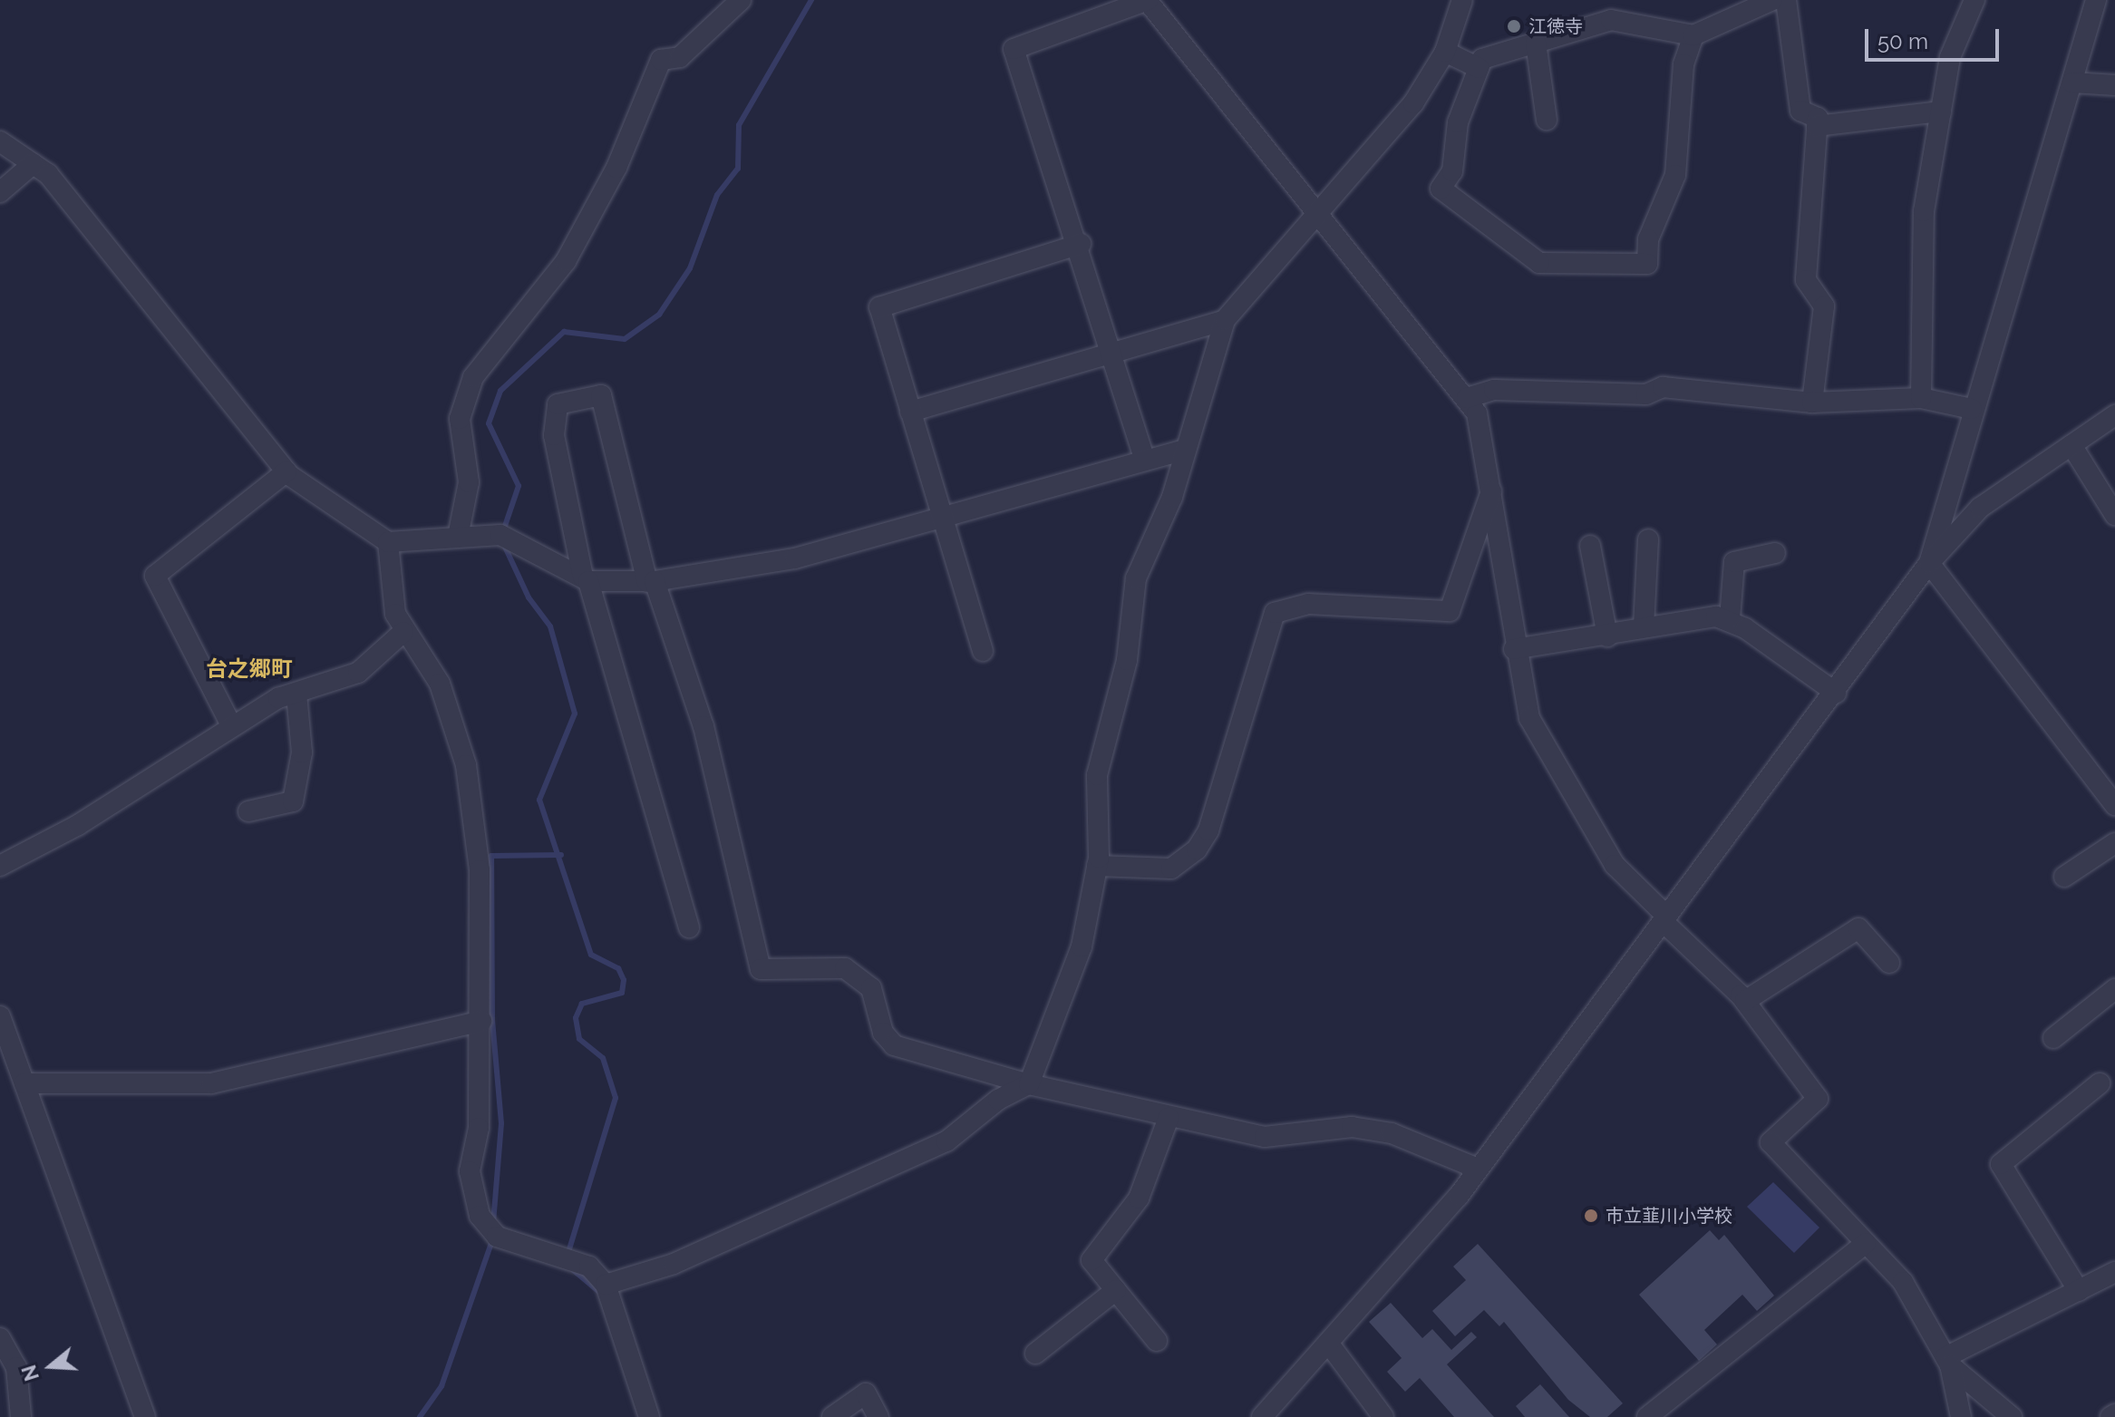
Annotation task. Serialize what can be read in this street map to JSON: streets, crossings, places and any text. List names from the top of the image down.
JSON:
{
  "districts": ["台之郷町"],
  "places": ["江徳寺", "市立韮川小学校"],
  "scale_bar": "50 m",
  "north": "left"
}
